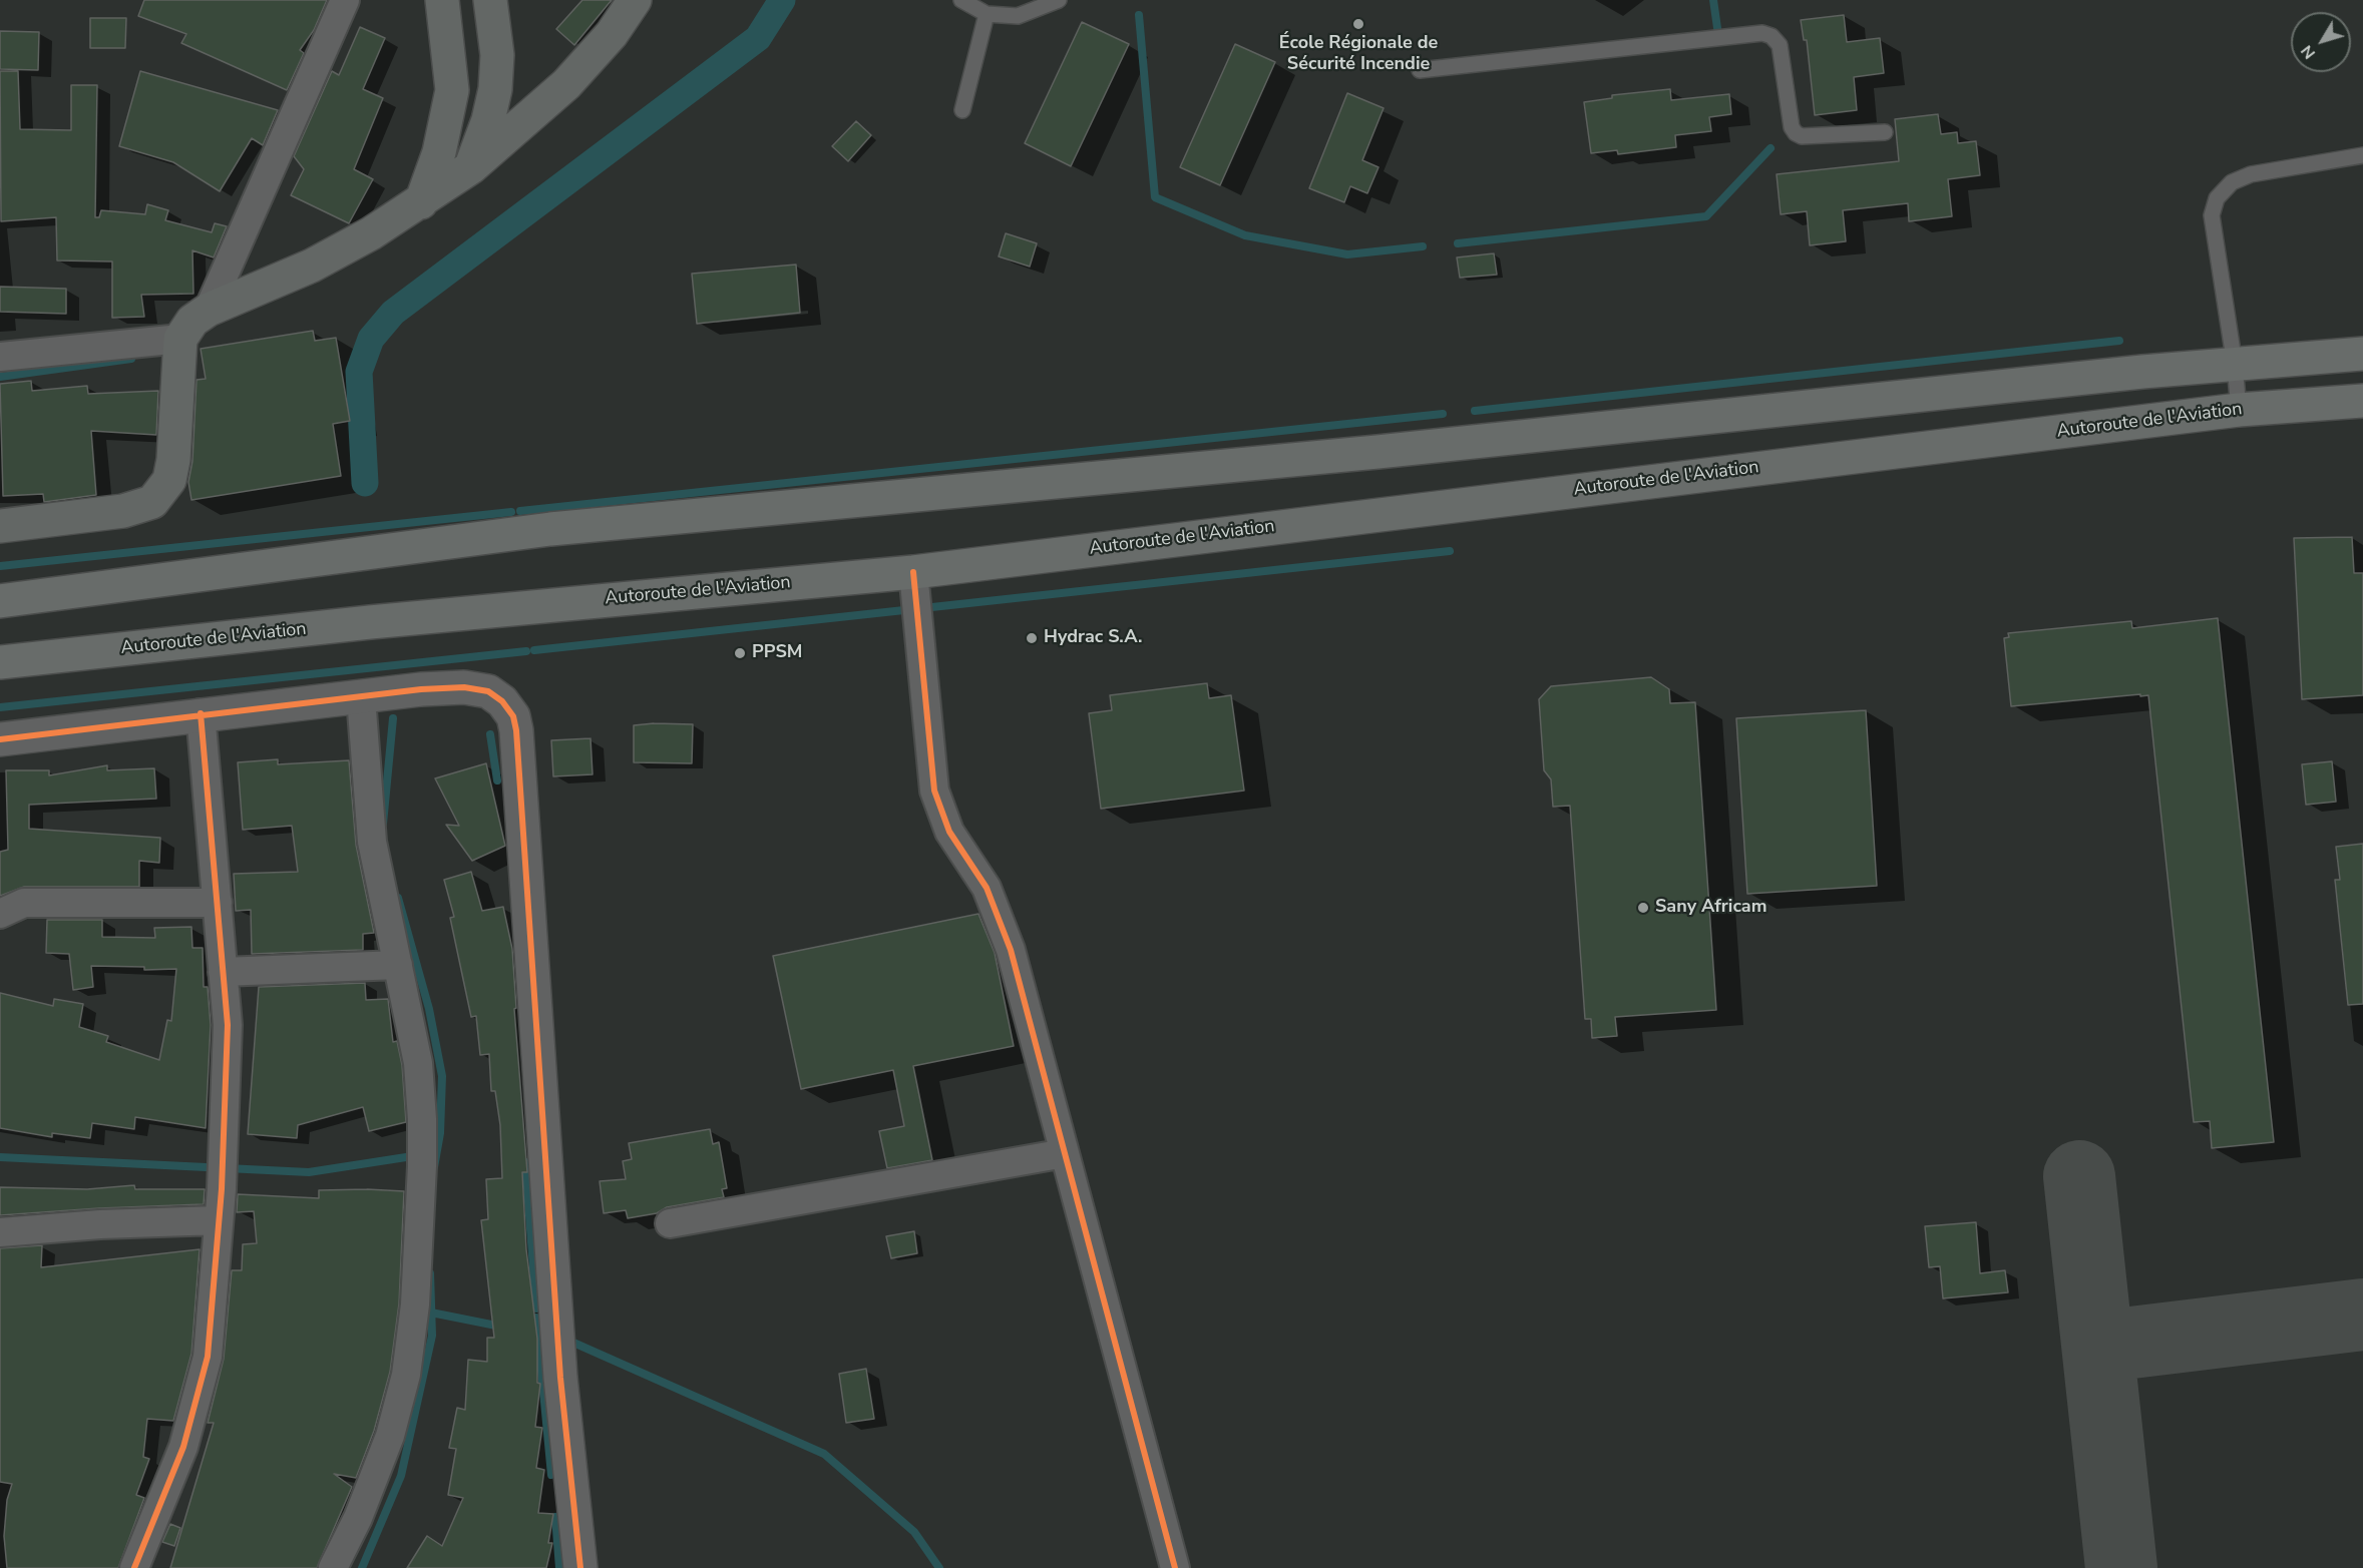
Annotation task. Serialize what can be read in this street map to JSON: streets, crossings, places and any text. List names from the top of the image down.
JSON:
{
  "streets": {
    "highway": ["Autoroute de l'Aviation"]
  },
  "places": [
    "École Régionale de Sécurité Incendie",
    "Hydrac S.A.",
    "PPSM",
    "Sany Africam"
  ],
  "north": "bottom left"
}
